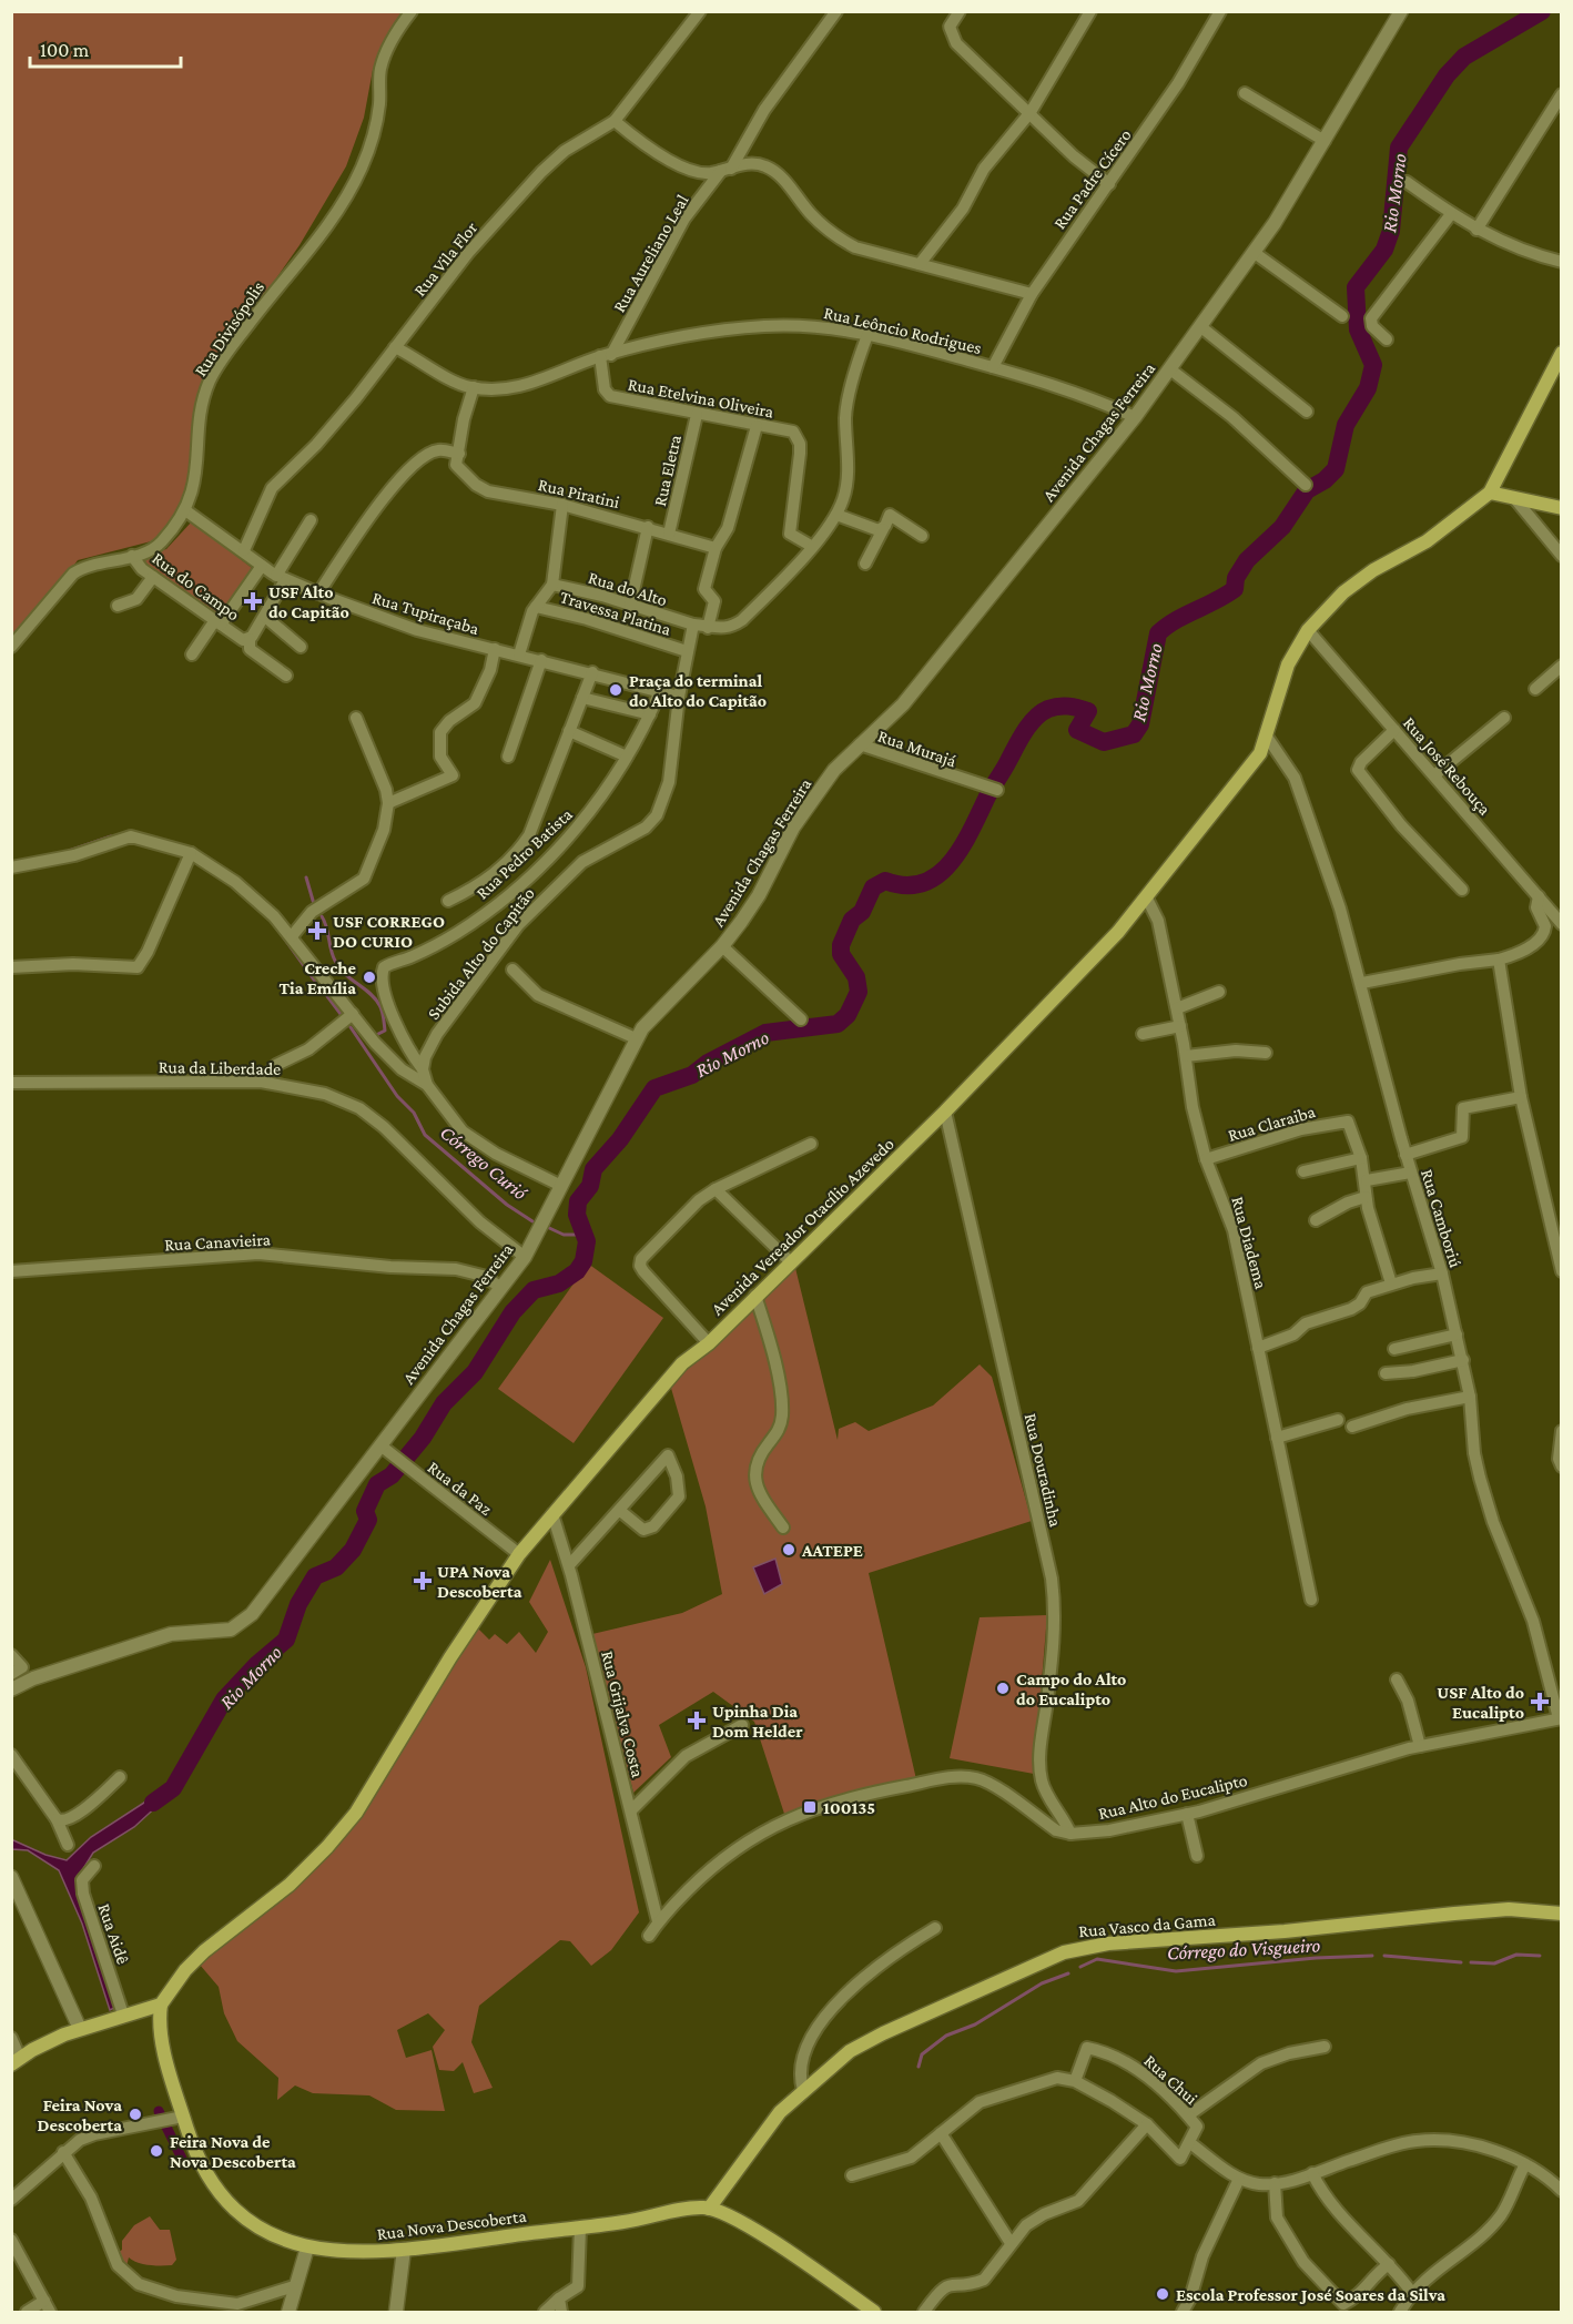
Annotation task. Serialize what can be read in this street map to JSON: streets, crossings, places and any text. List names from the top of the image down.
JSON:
{
  "streets": {
    "main road": ["Avenida Vereador Otacílio Azevedo", "Rua Vasco da Gama", "Rua Nova Descoberta"],
    "street": [
      "Rua Padre Cícero",
      "Rua Aureliano Leal",
      "Rua Vila Flor",
      "Rua Divisópolis",
      "Rua Leôncio Rodrigues",
      "Rua Etelvina Oliveira",
      "Avenida Chagas Ferreira",
      "Rua Eletra",
      "Rua Piratini",
      "Rua do Campo",
      "Rua do Alto",
      "Rua Tupiraçaba",
      "Travessa Platina",
      "Rua Murajá",
      "Rua José Rebouça",
      "Rua Pedro Batista",
      "Subida Alto do Capitão",
      "Rua da Liberdade",
      "Rua Claraiba",
      "Rua Camboriú",
      "Rua Canavieira",
      "Rua Diadema",
      "Rua Douradinha",
      "Rua da Paz",
      "Rua Grijalva Costa",
      "Rua Alto do Eucalipto",
      "Rua Aidê",
      "Rua Chui"
    ]
  },
  "crossings": [
    ["Rua Padre Cícero", "Rua Leôncio Rodrigues"],
    ["Rua Aureliano Leal", "Rua Leôncio Rodrigues"],
    ["Rua Aureliano Leal", "Rua Etelvina Oliveira"],
    ["Rua Vila Flor", "Rua Leôncio Rodrigues"],
    ["Rua Vila Flor", "Rua Tupiraçaba"],
    ["Rua Divisópolis", "Rua do Campo"],
    ["Rua Divisópolis", "Rua Tupiraçaba"],
    ["Rua Leôncio Rodrigues", "Rua Etelvina Oliveira"],
    ["Rua Leôncio Rodrigues", "Avenida Chagas Ferreira"],
    ["Rua Etelvina Oliveira", "Rua Eletra"],
    ["Rua Etelvina Oliveira", "Rua do Alto"],
    ["Avenida Chagas Ferreira", "Rua Murajá"],
    ["Avenida Chagas Ferreira", "Rua da Liberdade"],
    ["Avenida Chagas Ferreira", "Rua Canavieira"],
    ["Avenida Chagas Ferreira", "Rua da Paz"],
    ["Rua Eletra", "Rua Piratini"],
    ["Rua do Alto", "Subida Alto do Capitão"],
    ["Rua Tupiraçaba", "Rua Pedro Batista"],
    ["Rua Tupiraçaba", "Subida Alto do Capitão"],
    ["Travessa Platina", "Subida Alto do Capitão"],
    ["Rua José Rebouça", "Avenida Vereador Otacílio Azevedo"],
    ["Rua Pedro Batista", "Subida Alto do Capitão"],
    ["Rua Claraiba", "Rua Diadema"],
    ["Rua Camboriú", "Avenida Vereador Otacílio Azevedo"],
    ["Rua Camboriú", "Rua Alto do Eucalipto"],
    ["Avenida Vereador Otacílio Azevedo", "Rua Diadema"],
    ["Avenida Vereador Otacílio Azevedo", "Rua Douradinha"],
    ["Avenida Vereador Otacílio Azevedo", "Rua da Paz"],
    ["Avenida Vereador Otacílio Azevedo", "Rua Grijalva Costa"],
    ["Avenida Vereador Otacílio Azevedo", "Rua Nova Descoberta"],
    ["Rua Douradinha", "Rua Alto do Eucalipto"],
    ["Rua Grijalva Costa", "Rua Alto do Eucalipto"],
    ["Rua Vasco da Gama", "Rua Nova Descoberta"]
  ],
  "water": ["Rio Morno", "Córrego Curió", "Córrego do Visgueiro"],
  "places": {
    "health": [
      "USF Alto do Capitão",
      "USF CORREGO DO CURIO",
      "UPA Nova Descoberta",
      "USF Alto do Eucalipto",
      "Upinha Dia Dom Helder"
    ],
    "other": [
      "Praça do terminal do Alto do Capitão",
      "Creche Tia Emília",
      "AATEPE",
      "Campo do Alto do Eucalipto",
      "Feira Nova Descoberta",
      "Feira Nova de Nova Descoberta",
      "Escola Professor José Soares da Silva"
    ],
    "transit": ["100135"]
  },
  "scale_bar": "100 m"
}
